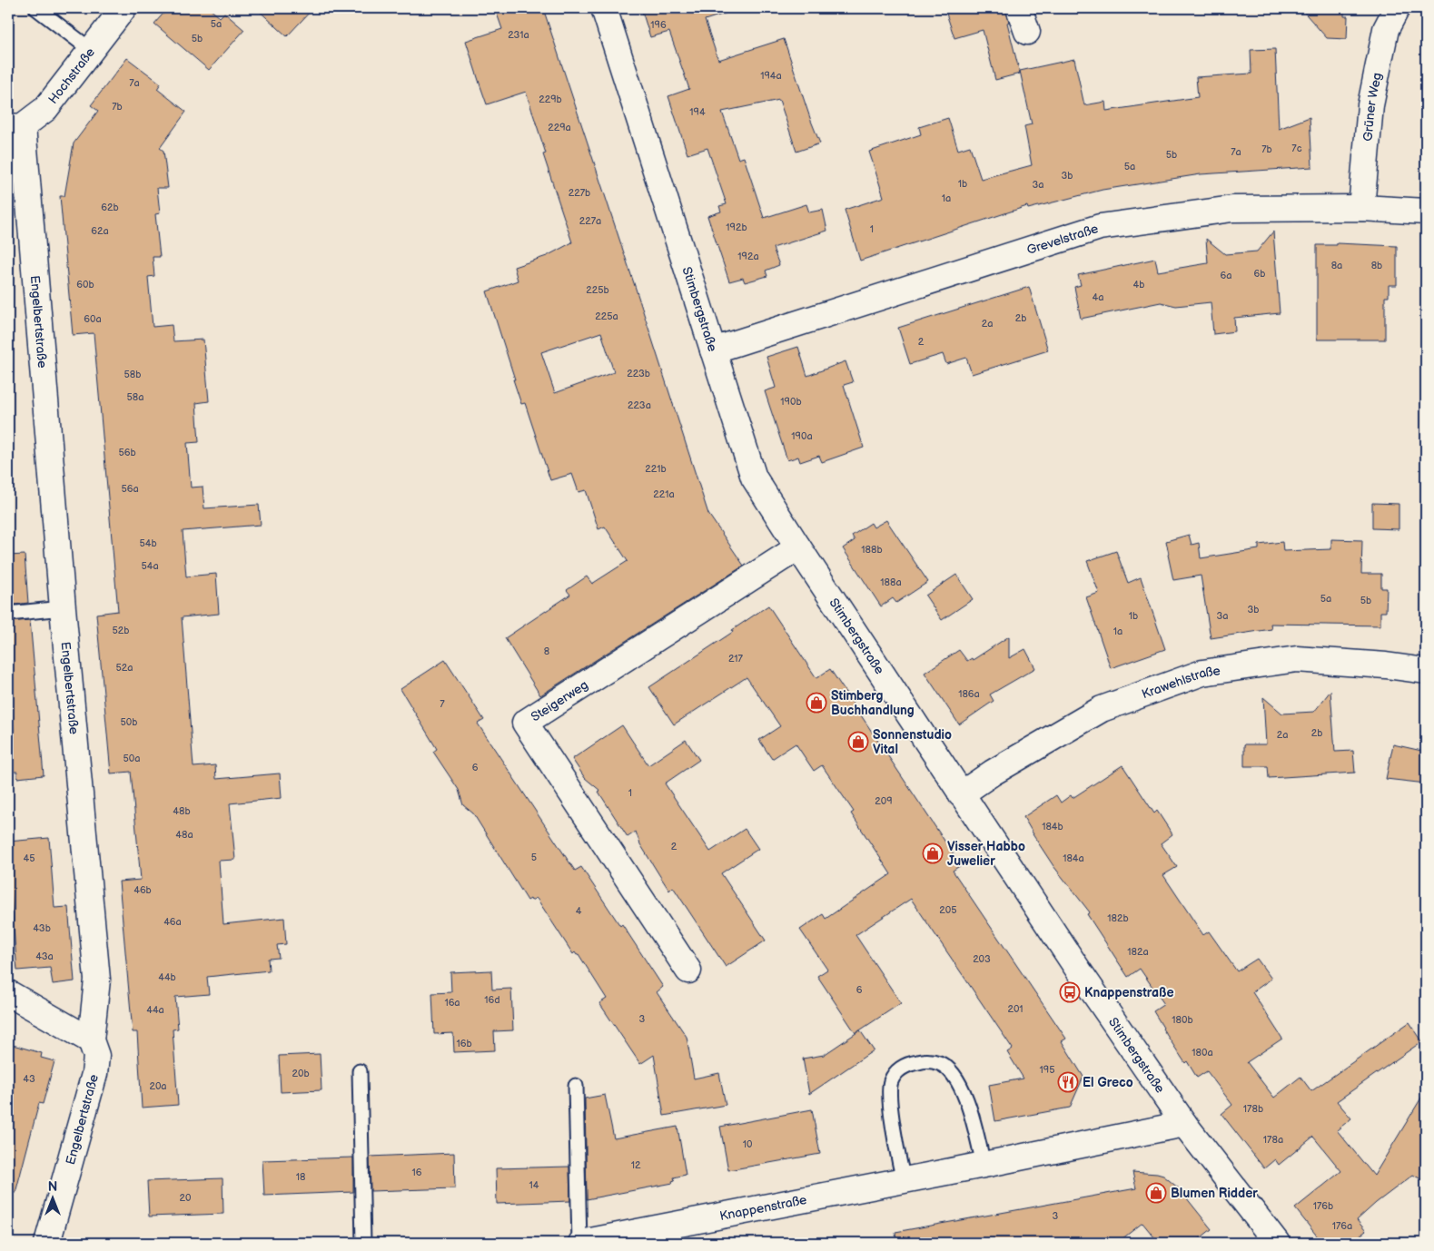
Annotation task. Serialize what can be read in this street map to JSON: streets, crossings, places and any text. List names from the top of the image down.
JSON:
{
  "streets": {
    "street": [
      "Hochstraße",
      "Grüner Weg",
      "Grevelstraße",
      "Stimbergstraße",
      "Engelbertstraße",
      "Krawehlstraße",
      "Steigerweg",
      "Knappenstraße"
    ]
  },
  "crossings": [
    ["Hochstraße", "Engelbertstraße"],
    ["Grüner Weg", "Grevelstraße"],
    ["Grevelstraße", "Stimbergstraße"],
    ["Stimbergstraße", "Krawehlstraße"],
    ["Stimbergstraße", "Steigerweg"],
    ["Stimbergstraße", "Knappenstraße"]
  ],
  "places": {
    "shop": [
      "Stimberg Buchhandlung",
      "Sonnenstudio Vital",
      "Visser Habbo Juwelier",
      "Blumen Ridder"
    ],
    "bus stop": ["Knappenstraße"],
    "restaurant": ["El Greco"]
  },
  "house_numbers": [
    "5a",
    "196",
    "231a",
    "5b",
    "194a",
    "7a",
    "229b",
    "7b",
    "194",
    "229a",
    "7c",
    "7b",
    "7a",
    "5b",
    "5a",
    "3b",
    "1b",
    "3a",
    "227b",
    "1a",
    "62b",
    "227a",
    "192b",
    "1",
    "62a",
    "192a",
    "8a",
    "8b",
    "6b",
    "6a",
    "60b",
    "4b",
    "225b",
    "4a",
    "225a",
    "2b",
    "60a",
    "2a",
    "2",
    "223b",
    "58b",
    "58a",
    "190b",
    "223a",
    "190a",
    "56b",
    "221b",
    "56a",
    "221a",
    "54b",
    "188b",
    "54a",
    "188a",
    "5a",
    "5b",
    "3b",
    "1b",
    "3a",
    "52b",
    "1a",
    "8",
    "217",
    "52a",
    "186a",
    "7",
    "50b",
    "2b",
    "2a",
    "50a",
    "6",
    "1",
    "209",
    "48b",
    "184b",
    "48a",
    "2",
    "5",
    "45",
    "184a",
    "46b",
    "205",
    "4",
    "182b",
    "46a",
    "43b",
    "182a",
    "43a",
    "203",
    "44b",
    "6",
    "16d",
    "16a",
    "201",
    "44a",
    "3",
    "180b",
    "16b",
    "180a",
    "195",
    "20b",
    "43",
    "20a",
    "178b",
    "178a",
    "10",
    "12",
    "16",
    "18",
    "14",
    "20",
    "176b",
    "3",
    "176a"
  ],
  "north": "top"
}
